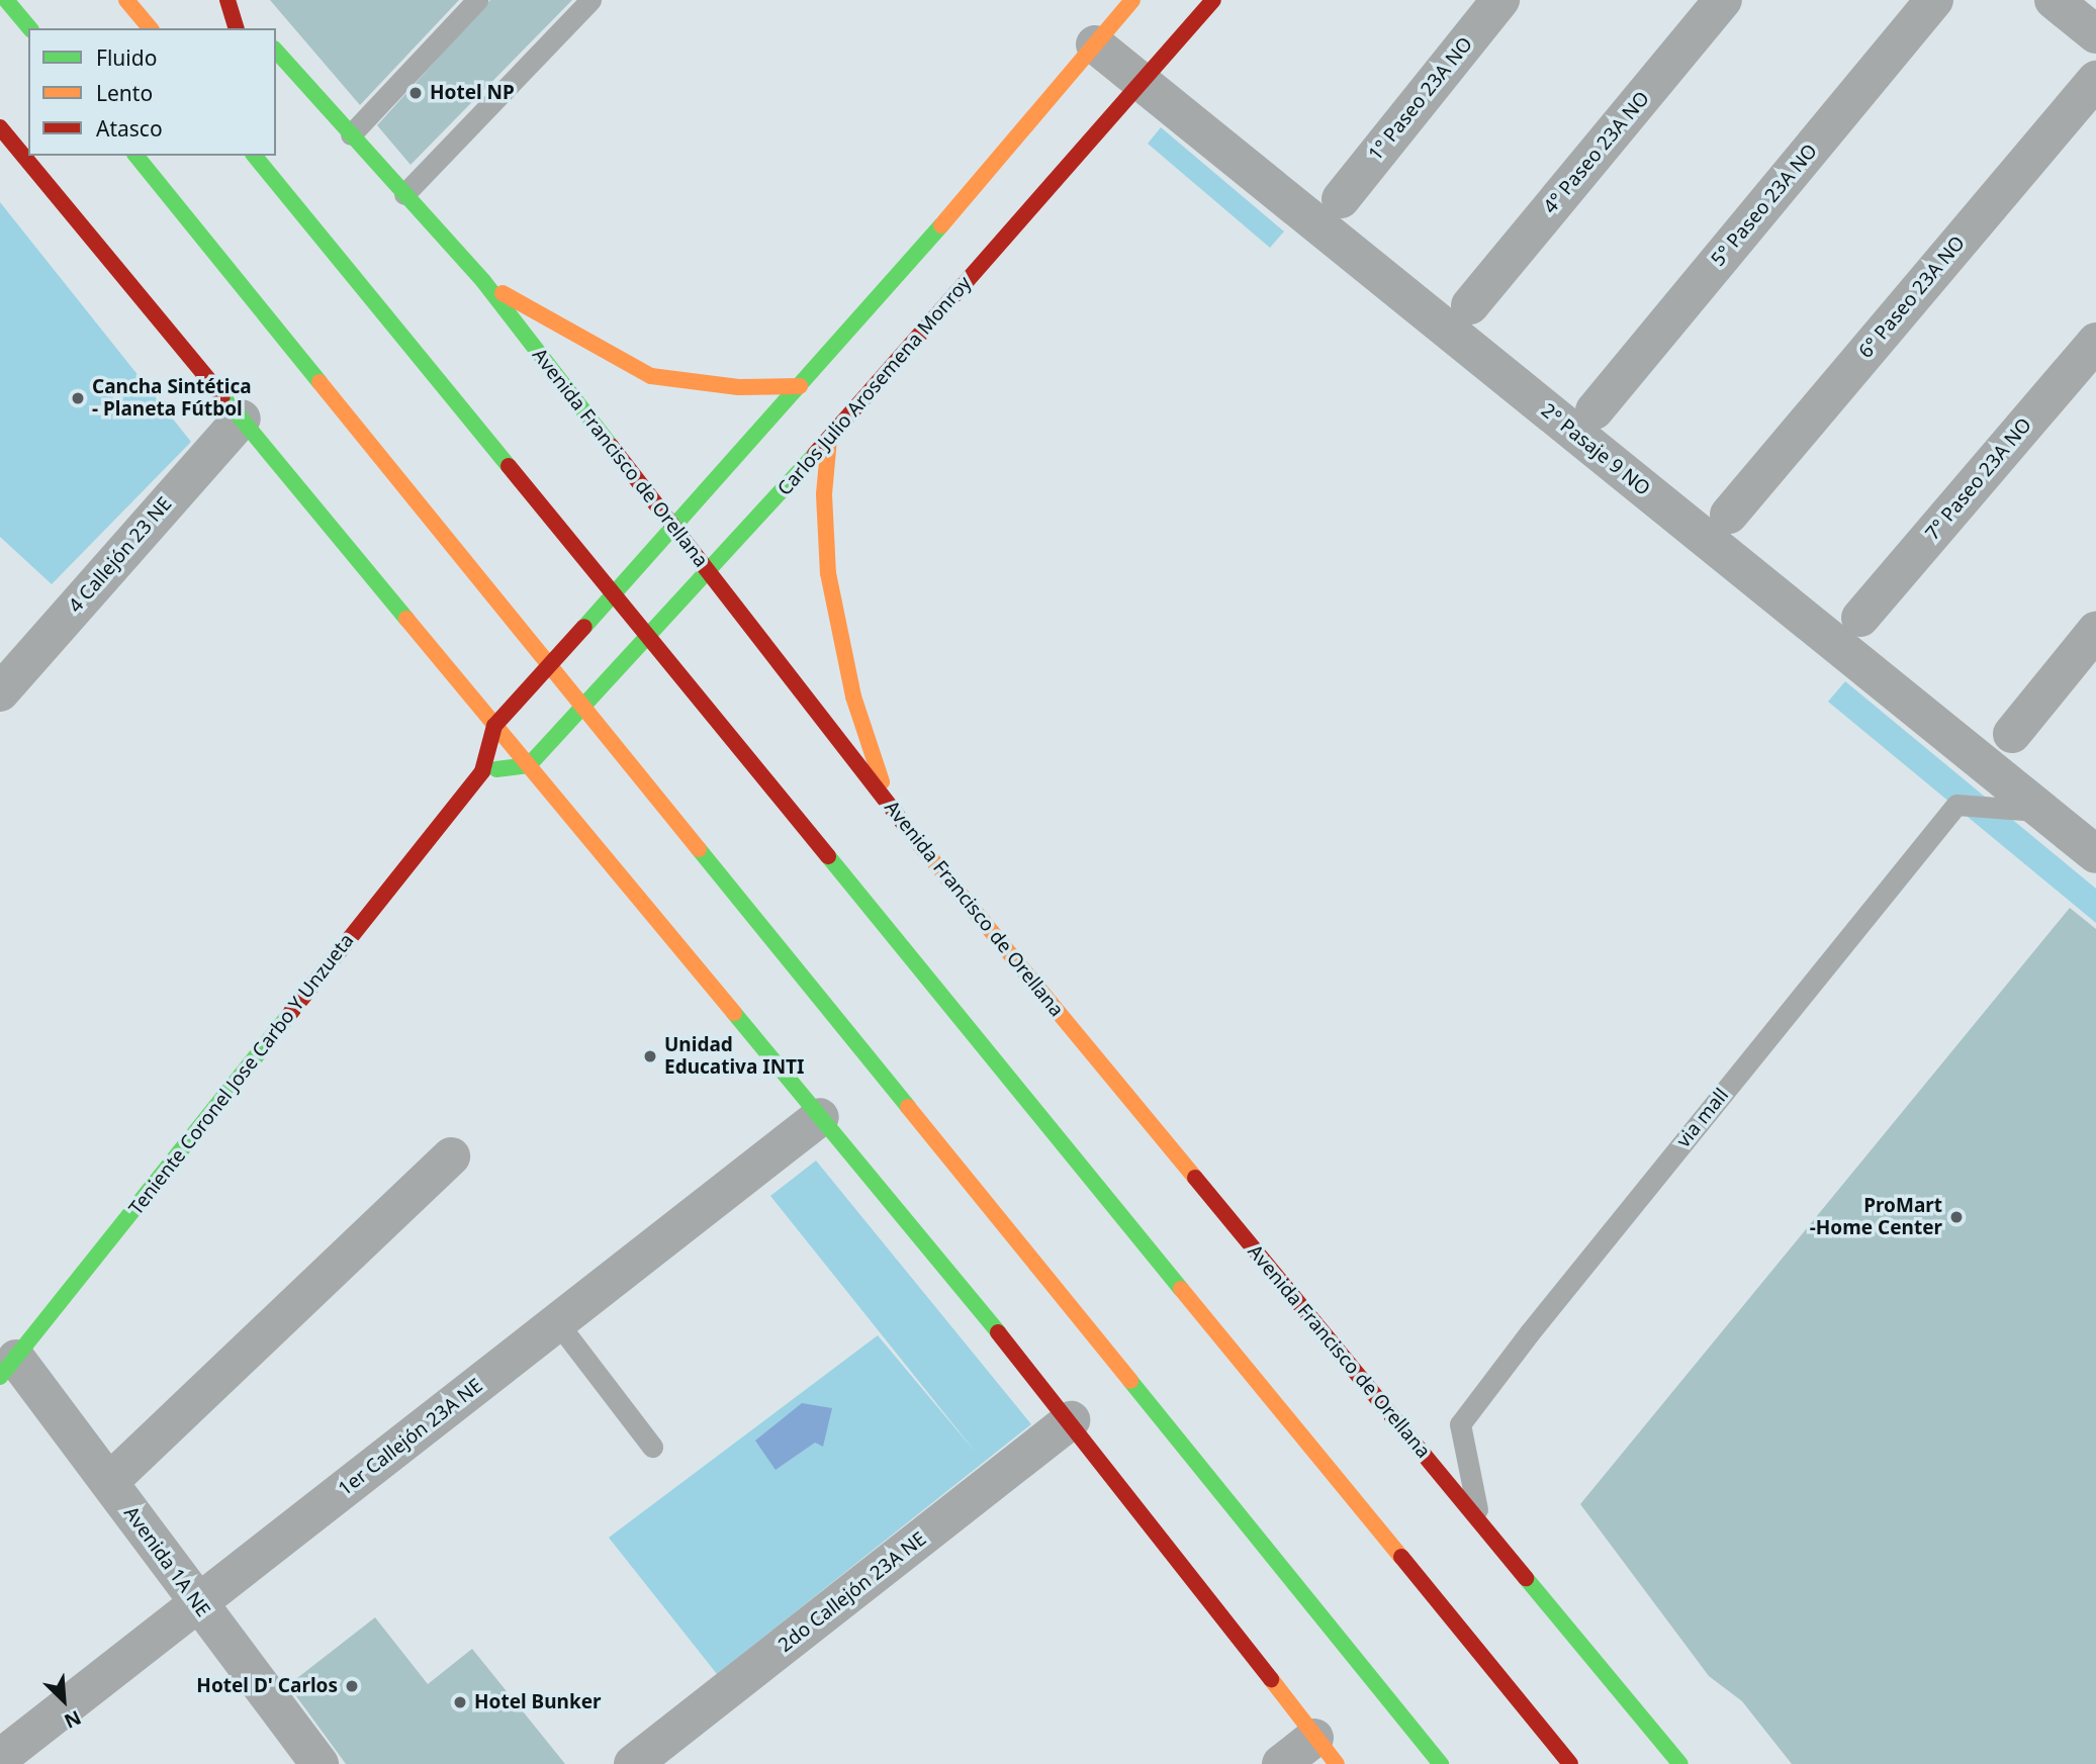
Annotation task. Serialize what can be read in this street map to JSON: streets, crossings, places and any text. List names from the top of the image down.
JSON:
{
  "streets": {
    "main road": ["Carlos Julio Arosemena Monroy", "Avenida Francisco de Orellana", "Teniente Coronel Jose Carbo Y Unzueta"],
    "street": [
      "1° Paseo 23A NO",
      "4° Paseo 23A NO",
      "5° Paseo 23A NO",
      "6° Paseo 23A NO",
      "2° Pasaje 9 NO",
      "7° Paseo 23A NO",
      "4 Callejón 23 NE",
      "1er Callejón 23A NE",
      "Avenida 1A NE",
      "2do Callejón 23A NE"
    ],
    "lane": ["via mall"]
  },
  "crossings": [
    ["Carlos Julio Arosemena Monroy", "2° Pasaje 9 NO"],
    ["Carlos Julio Arosemena Monroy", "Avenida Francisco de Orellana"],
    ["2° Pasaje 9 NO", "via mall"],
    ["Avenida Francisco de Orellana", "via mall"],
    ["Teniente Coronel Jose Carbo Y Unzueta", "Avenida 1A NE"],
    ["1er Callejón 23A NE", "Avenida 1A NE"]
  ],
  "places": [
    "Hotel NP",
    "Cancha Sintética - Planeta Fútbol",
    "Unidad Educativa INTI",
    "ProMart -Home Center",
    "Hotel D' Carlos",
    "Hotel Bunker"
  ],
  "legend": ["Fluido", "Lento", "Atasco"],
  "north": "bottom right"
}
